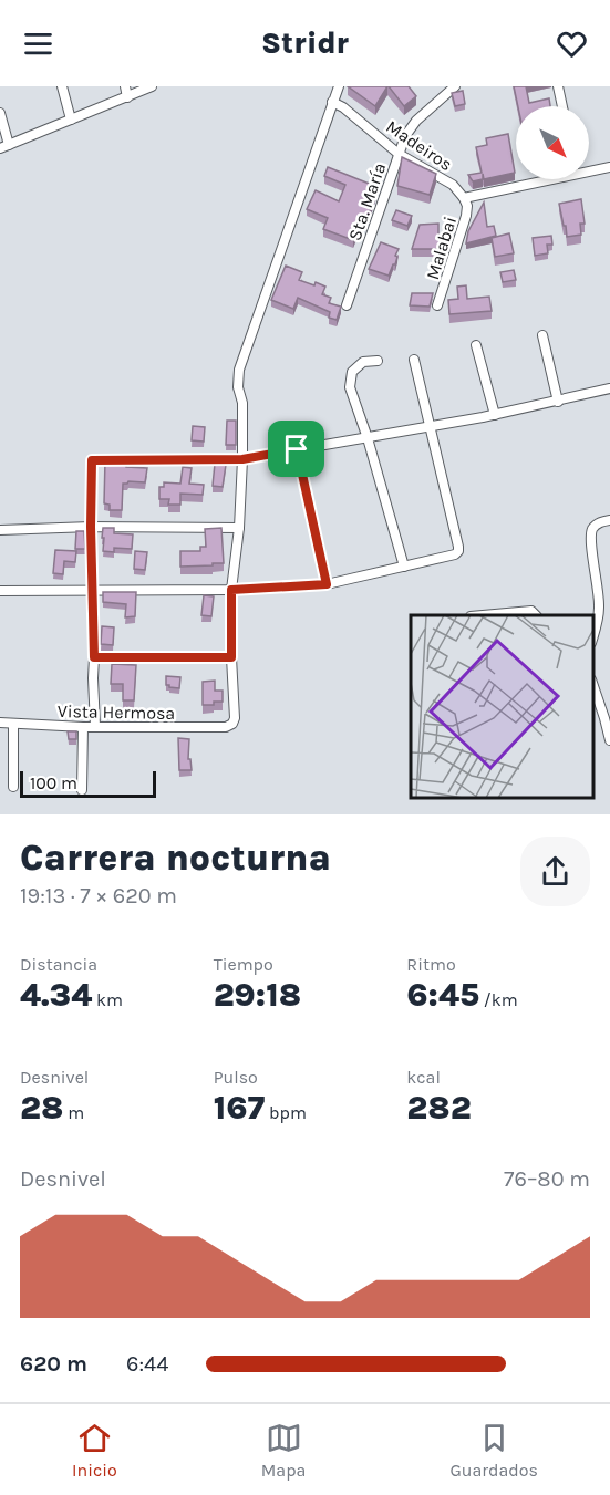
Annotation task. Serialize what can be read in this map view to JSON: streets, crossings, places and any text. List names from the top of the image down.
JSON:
{
  "streets": {
    "street": [
      "Madeiros",
      "Sta. María",
      "Malabai",
      "Vista Hermosa"
    ]
  },
  "crossings": [
    ["Madeiros", "Sta. María"],
    ["Madeiros", "Malabai"]
  ],
  "scale_bar": "100 m",
  "north": "bottom right",
  "page": {
    "header": "Stridr",
    "scale": "100 m",
    "heading": ["Carrera nocturna", "19:13 · 7 × 620 m"],
    "stats": [
      ["Distancia", "4.34 km"],
      ["Tiempo", "29:18"],
      ["Ritmo", "6:45 /km"],
      ["Desnivel", "28 m"],
      ["Pulso", "167 bpm"],
      ["kcal", "282"]
    ],
    "chart": ["Desnivel", "76–80 m"],
    "list": [
      {
        "name": "620 m",
        "note": "6:44"
      }
    ],
    "tabs": ["Inicio", "Mapa", "Guardados"]
  }
}
